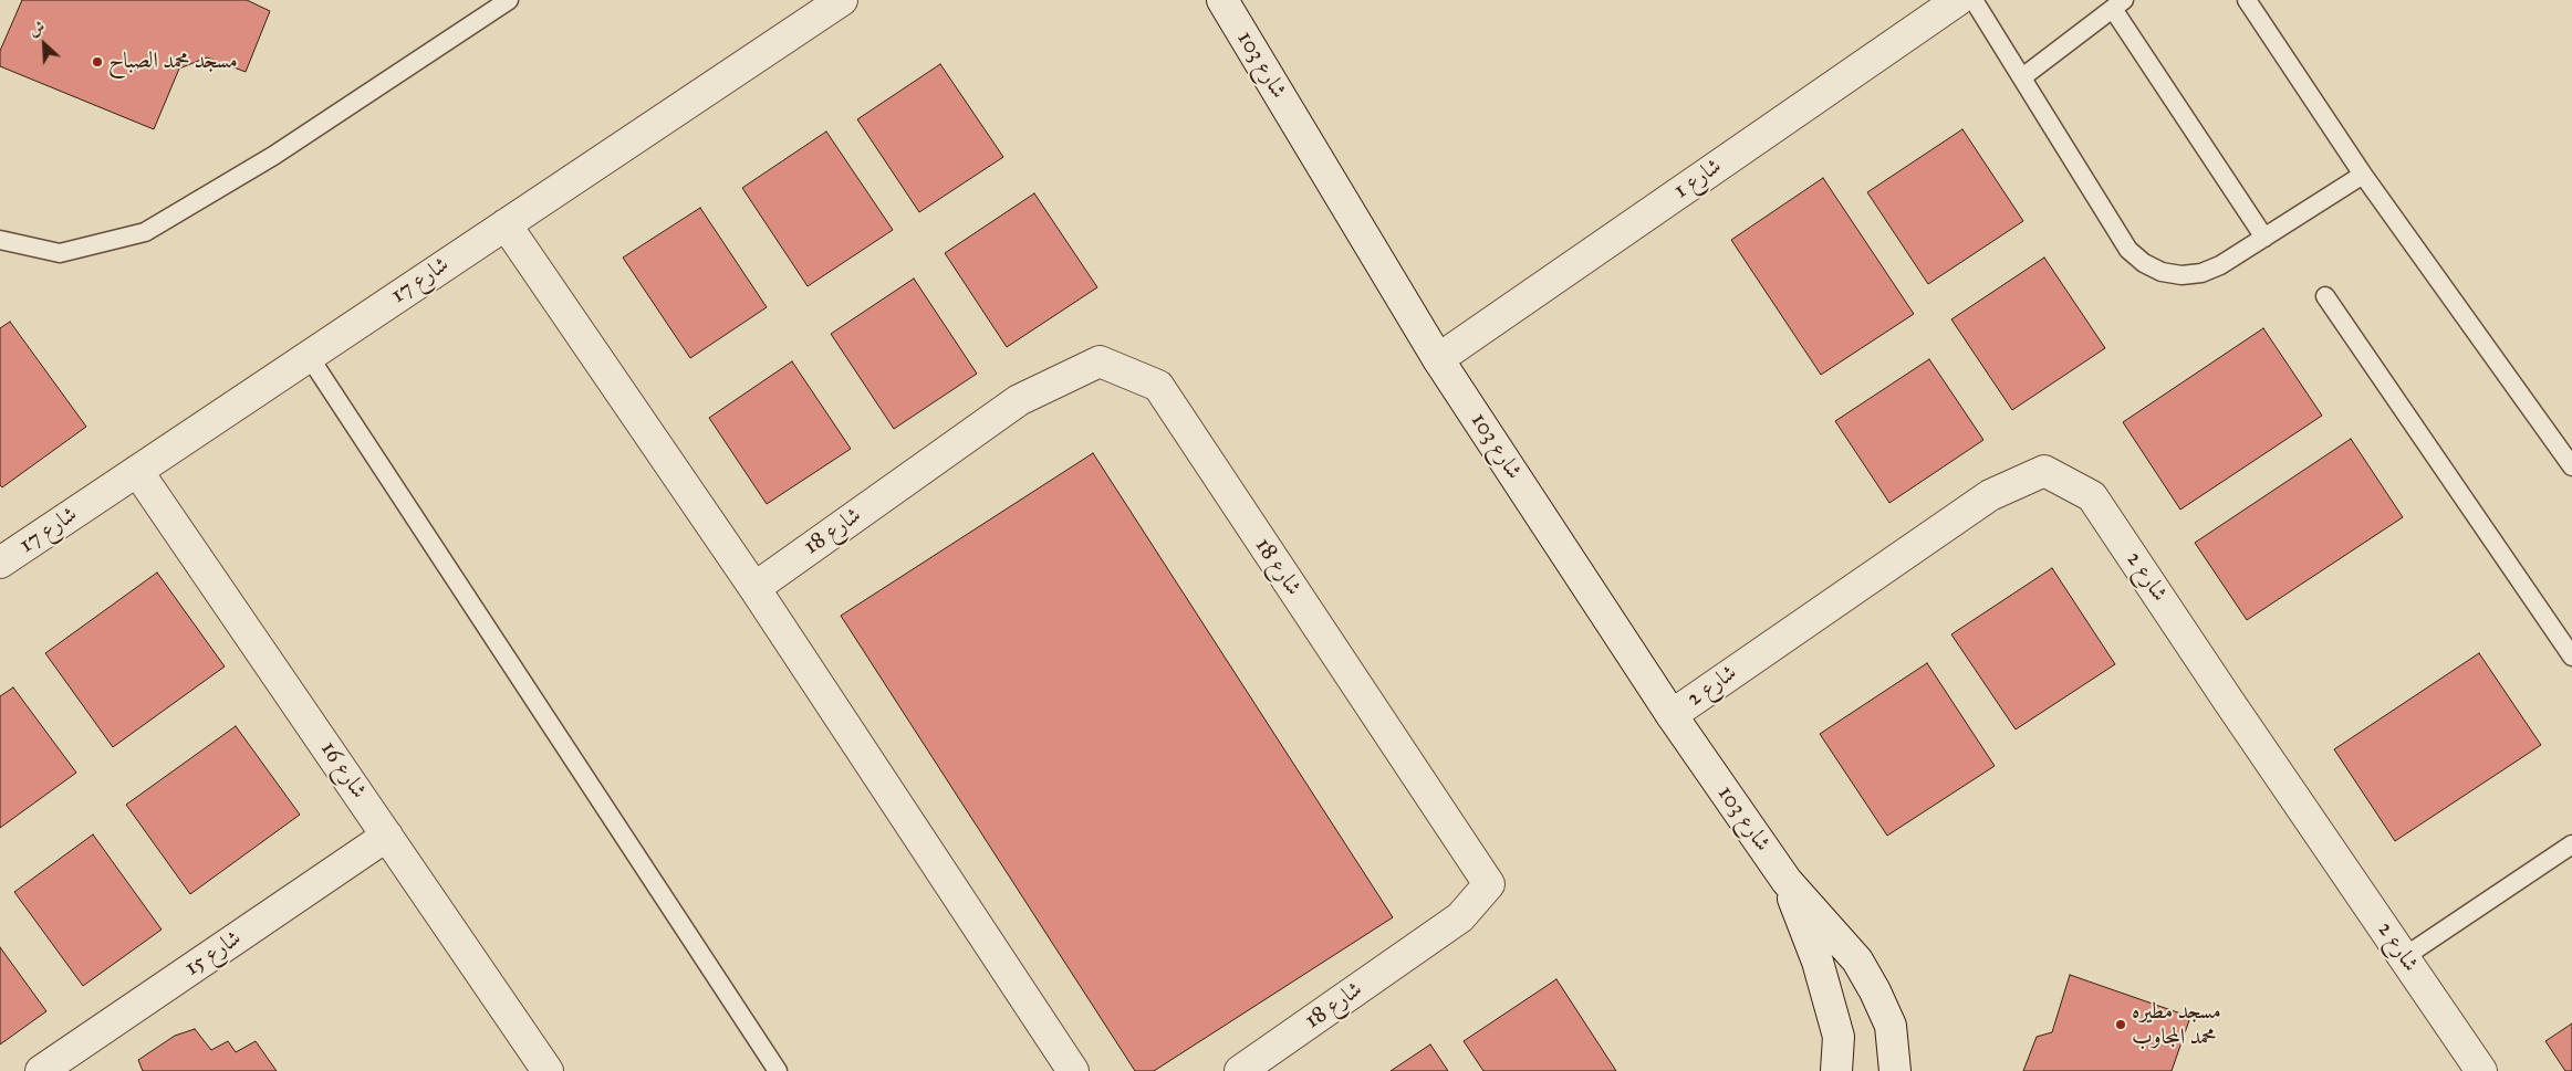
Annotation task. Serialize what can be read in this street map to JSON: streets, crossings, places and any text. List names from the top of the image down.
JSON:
{
  "streets": {
    "street": [
      "شارع 103",
      "شارع 1",
      "شارع 17",
      "شارع 18",
      "شارع 2",
      "شارع 16",
      "شارع 15"
    ]
  },
  "crossings": [
    ["شارع 103", "شارع 1"],
    ["شارع 103", "شارع 2"],
    ["شارع 17", "شارع 16"],
    ["شارع 16", "شارع 15"]
  ],
  "places": ["مسجد محمد الصباح", "مسجد مطيره محمد المجاوب"],
  "north": "top left"
}
